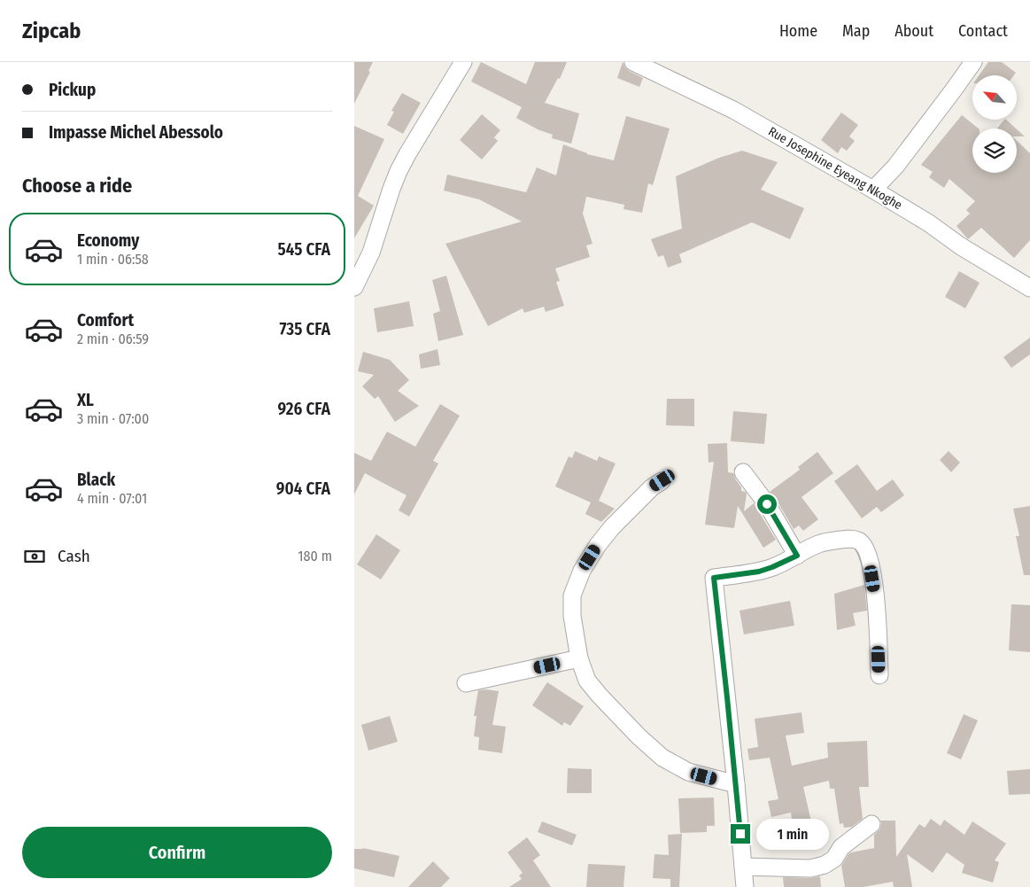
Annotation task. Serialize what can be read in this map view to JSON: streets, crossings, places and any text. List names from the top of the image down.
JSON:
{
  "streets": {
    "street": ["Rue Josephine Eyeang Nkoghe"]
  },
  "north": "top left",
  "page": {
    "header": "Zipcab",
    "nav": [
      "Home",
      "Map",
      "About",
      "Contact"
    ],
    "banner": ["Pickup", "Impasse Michel Abessolo"],
    "heading": "Choose a ride",
    "list": [
      {
        "name": "Economy",
        "note": "1 min · 06:58",
        "value": "545 CFA"
      },
      {
        "name": "Comfort",
        "note": "2 min · 06:59",
        "value": "735 CFA"
      },
      {
        "name": "XL",
        "note": "3 min · 07:00",
        "value": "926 CFA"
      },
      {
        "name": "Black",
        "note": "4 min · 07:01",
        "value": "904 CFA"
      }
    ],
    "pay": ["Cash", "180 m"],
    "buttons": "Confirm",
    "bubble": "1 min"
  }
}
